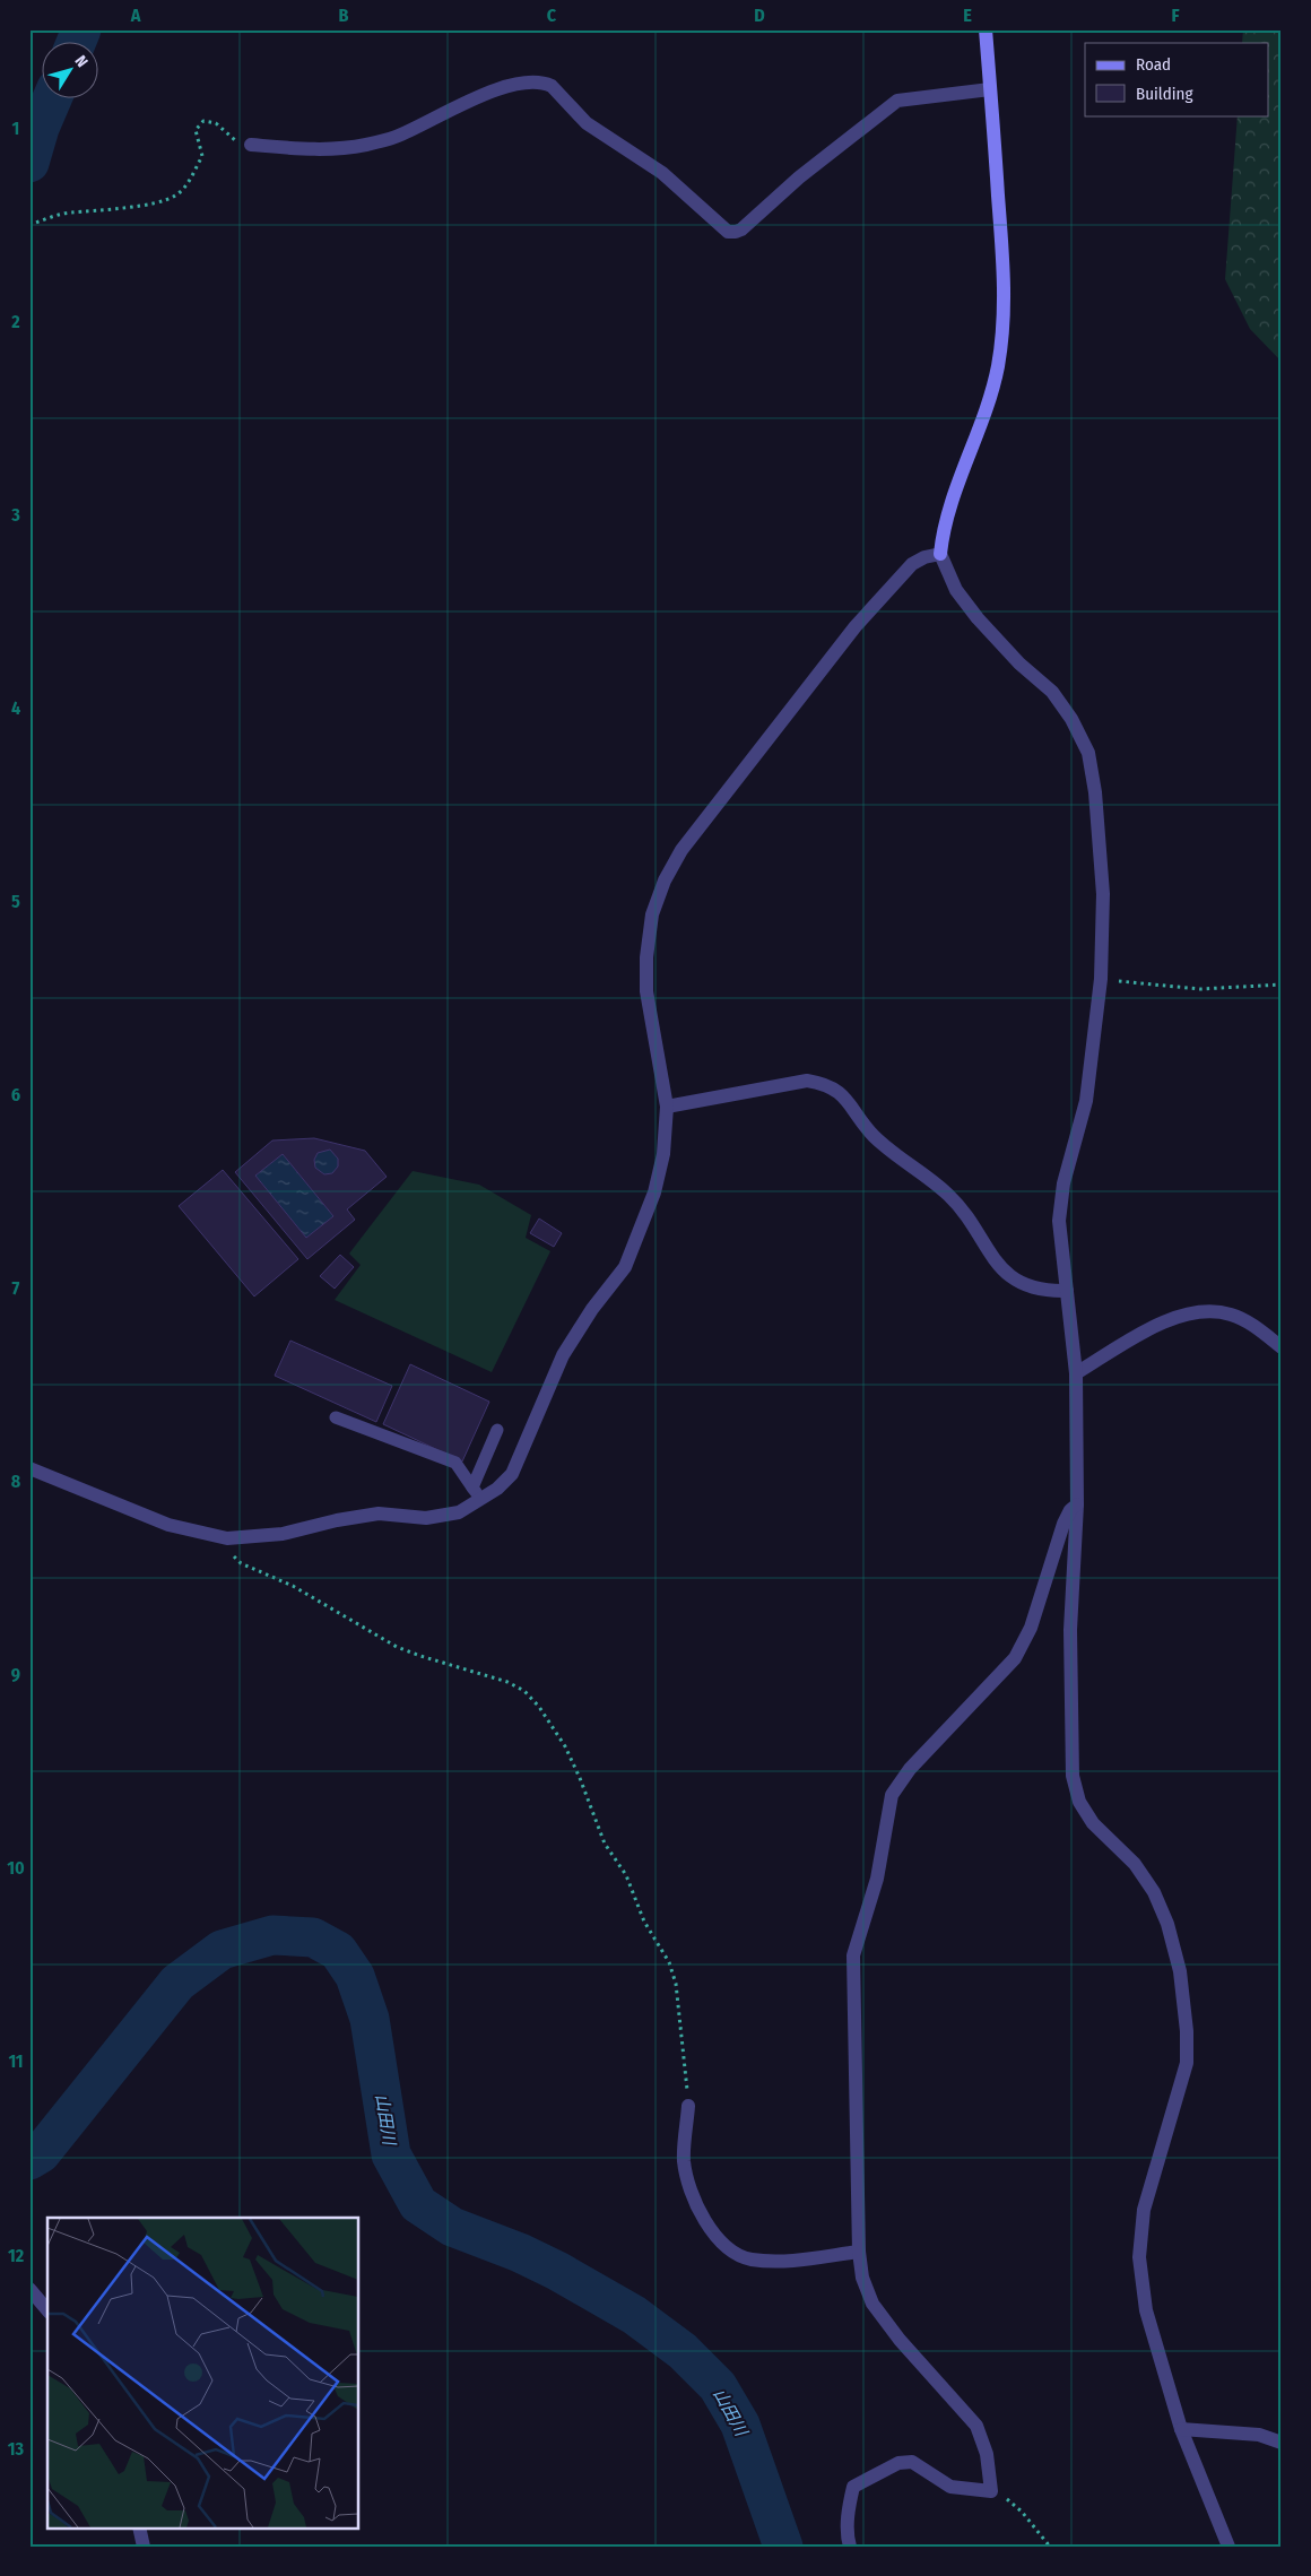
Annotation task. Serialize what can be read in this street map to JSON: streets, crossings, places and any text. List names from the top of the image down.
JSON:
{
  "water": ["山田川"],
  "legend": ["Road", "Building"],
  "north": "top right",
  "grid": {
    "columns": [
      "A",
      "B",
      "C",
      "D",
      "E",
      "F"
    ],
    "rows": [
      "1",
      "2",
      "3",
      "4",
      "5",
      "6",
      "7",
      "8",
      "9",
      "10",
      "11",
      "12",
      "13"
    ]
  }
}
